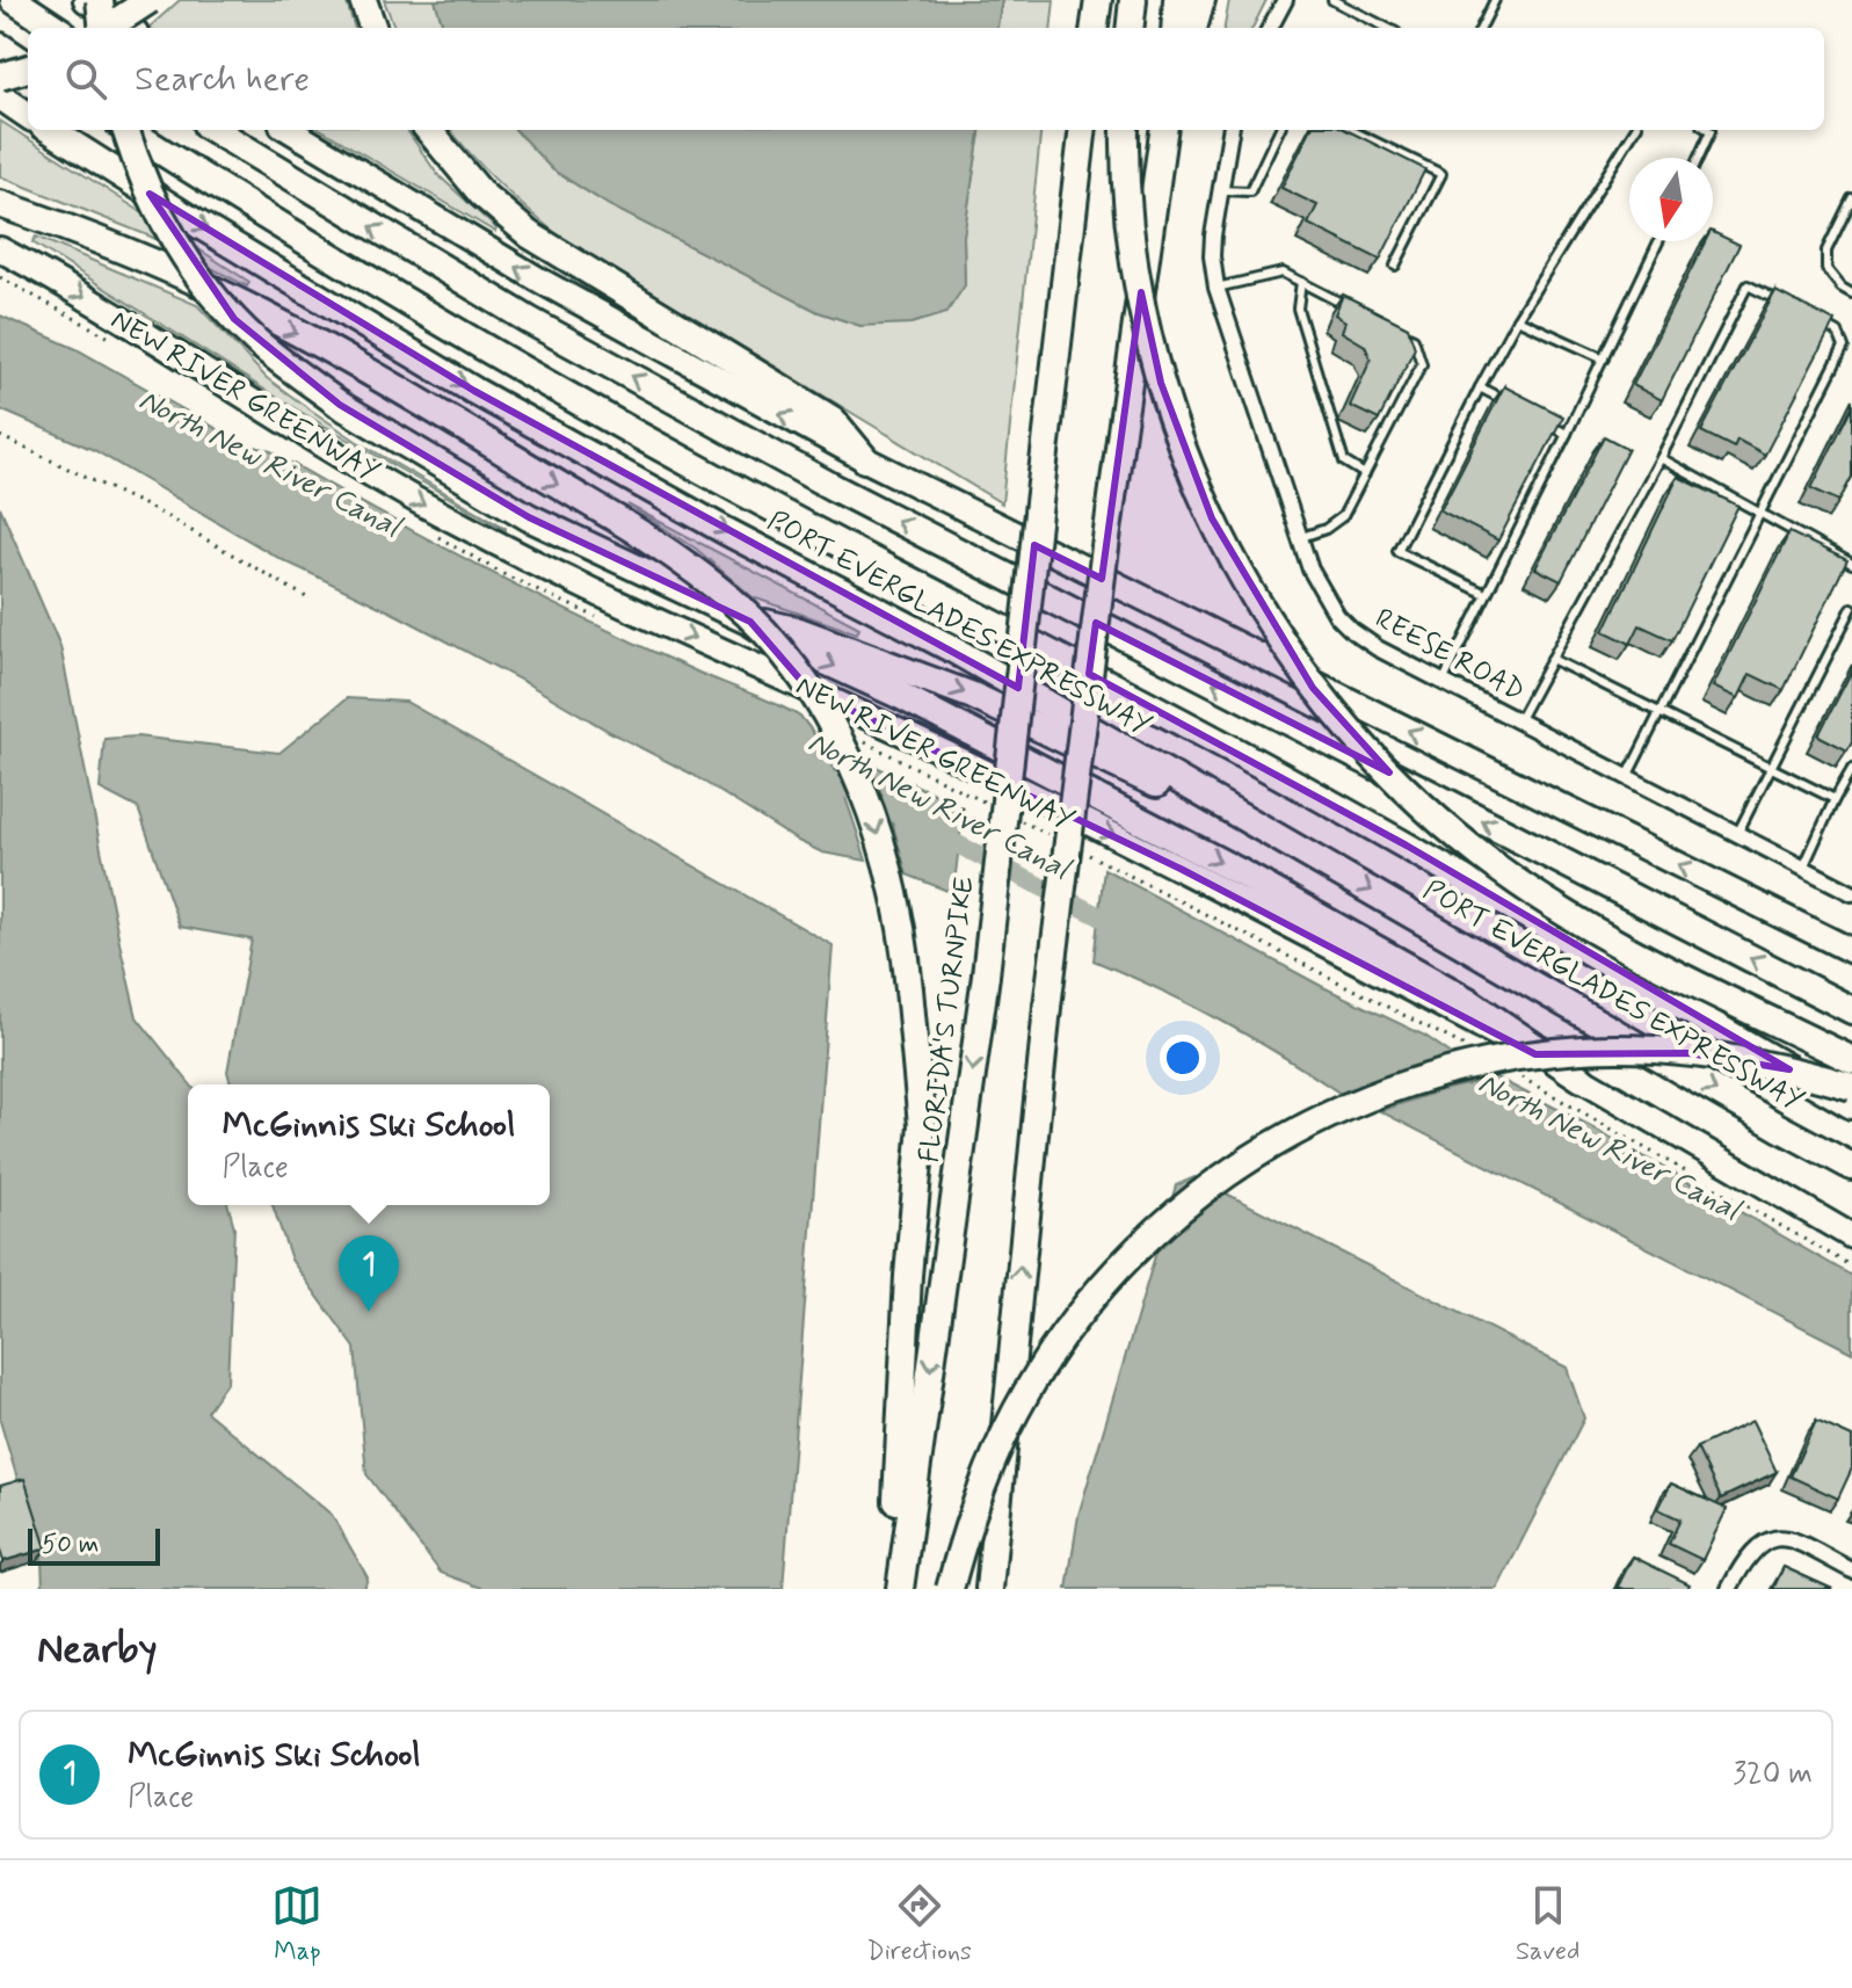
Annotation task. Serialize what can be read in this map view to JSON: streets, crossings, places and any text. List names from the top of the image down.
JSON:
{
  "streets": {
    "highway": ["PORT EVERGLADES EXPRESSWAY", "FLORIDA'S TURNPIKE"],
    "street": ["REESE ROAD"],
    "path": ["NEW RIVER GREENWAY"]
  },
  "water": ["North New River Canal"],
  "scale_bar": "50 m",
  "north": "bottom",
  "page": {
    "search": "Search here",
    "popup": ["McGinnis Ski School", "Place"],
    "pins": "1",
    "scale": "50 m",
    "heading": "Nearby",
    "list": [
      {
        "mark": "1",
        "name": "McGinnis Ski School",
        "note": "Place",
        "value": "320 m"
      }
    ],
    "nav": ["Map", "Directions", "Saved"]
  }
}
